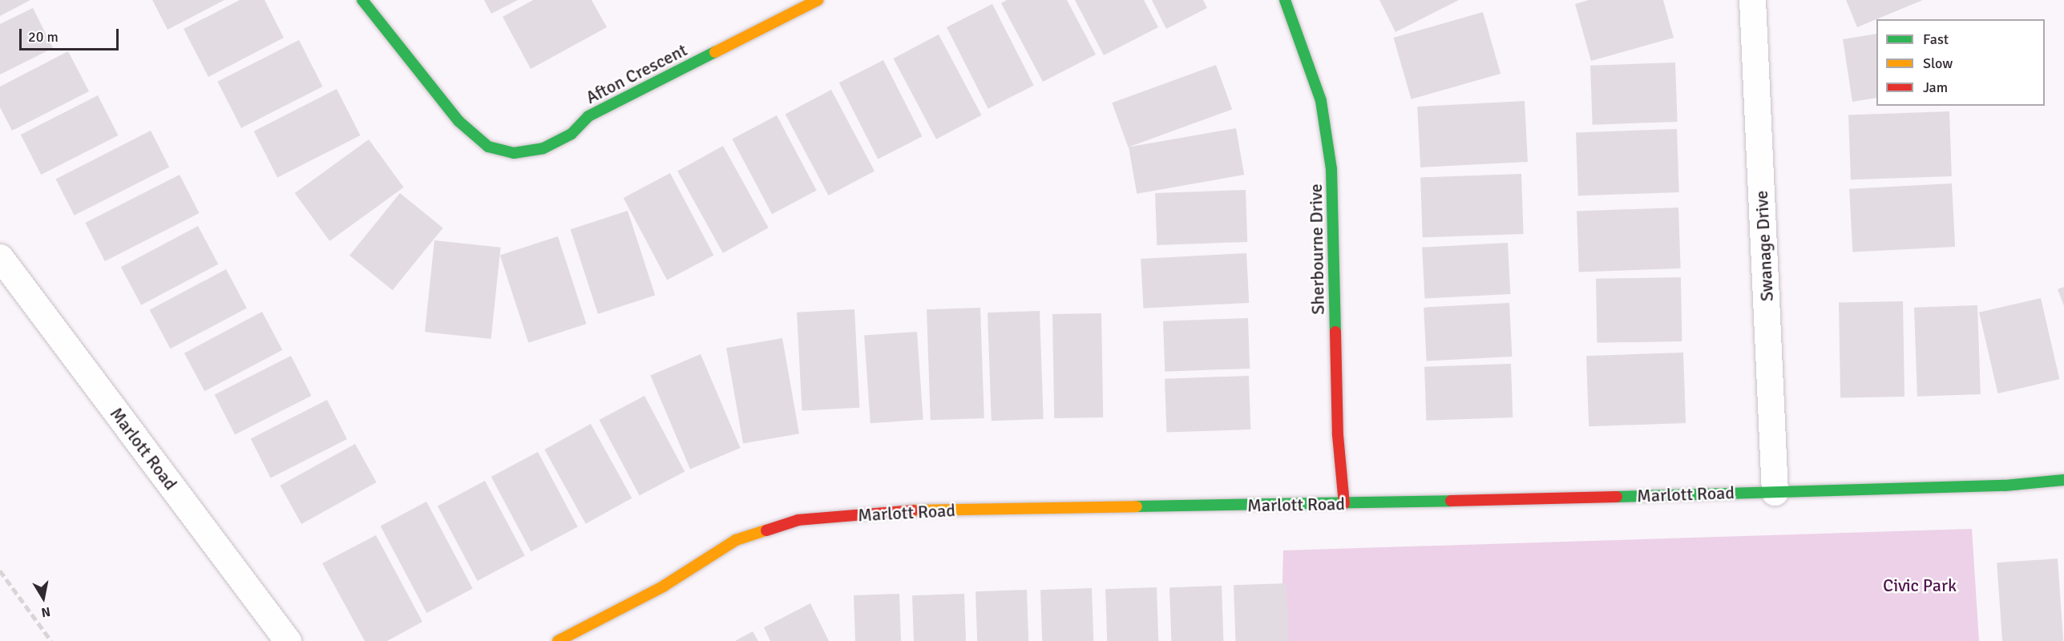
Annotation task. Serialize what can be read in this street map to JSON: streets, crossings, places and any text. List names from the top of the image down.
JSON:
{
  "streets": {
    "street": [
      "Afton Crescent",
      "Swanage Drive",
      "Sherbourne Drive",
      "Marlott Road"
    ]
  },
  "crossings": [
    ["Swanage Drive", "Marlott Road"],
    ["Sherbourne Drive", "Marlott Road"]
  ],
  "parks": ["Civic Park"],
  "legend": ["Fast", "Slow", "Jam"],
  "scale_bar": "20 m",
  "north": "bottom"
}
